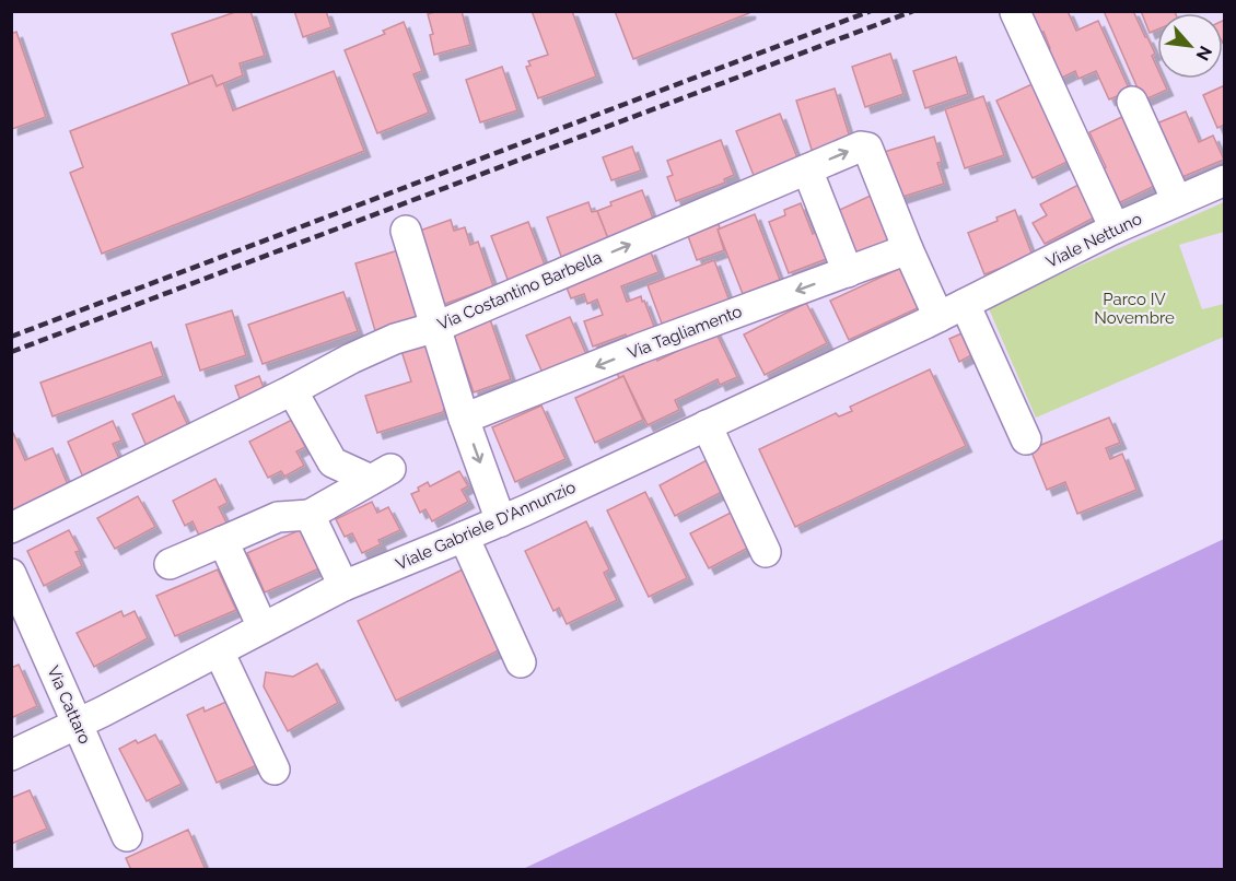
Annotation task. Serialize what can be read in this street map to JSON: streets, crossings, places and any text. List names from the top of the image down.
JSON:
{
  "streets": {
    "street": [
      "Viale Nettuno",
      "Via Costantino Barbella",
      "Via Tagliamento",
      "Viale Gabriele D'Annunzio",
      "Via Cattaro"
    ]
  },
  "crossings": [
    ["Viale Nettuno", "Viale Gabriele D'Annunzio"],
    ["Via Costantino Barbella", "Via Tagliamento"],
    ["Via Costantino Barbella", "Viale Gabriele D'Annunzio"],
    ["Viale Gabriele D'Annunzio", "Via Cattaro"]
  ],
  "one_way": ["Via Costantino Barbella", "Via Tagliamento"],
  "parks": ["Parco IV Novembre"],
  "north": "bottom right"
}
